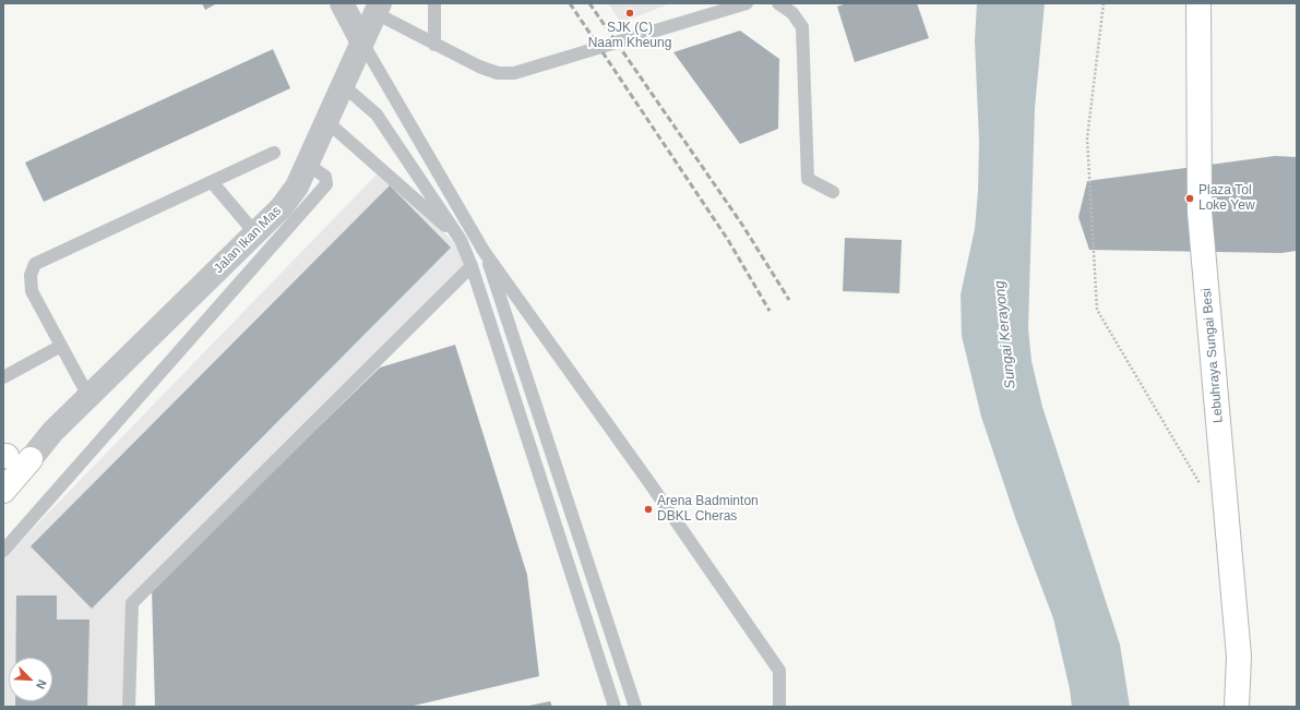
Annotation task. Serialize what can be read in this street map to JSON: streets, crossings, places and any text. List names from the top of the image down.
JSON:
{
  "streets": {
    "main road": ["Lebuhraya Sungai Besi"],
    "street": ["Jalan Ikan Mas"]
  },
  "water": ["Sungai Kerayong"],
  "places": ["SJK (C) Naam Kheung", "Plaza Tol Loke Yew", "Arena Badminton DBKL Cheras"],
  "north": "bottom right"
}
